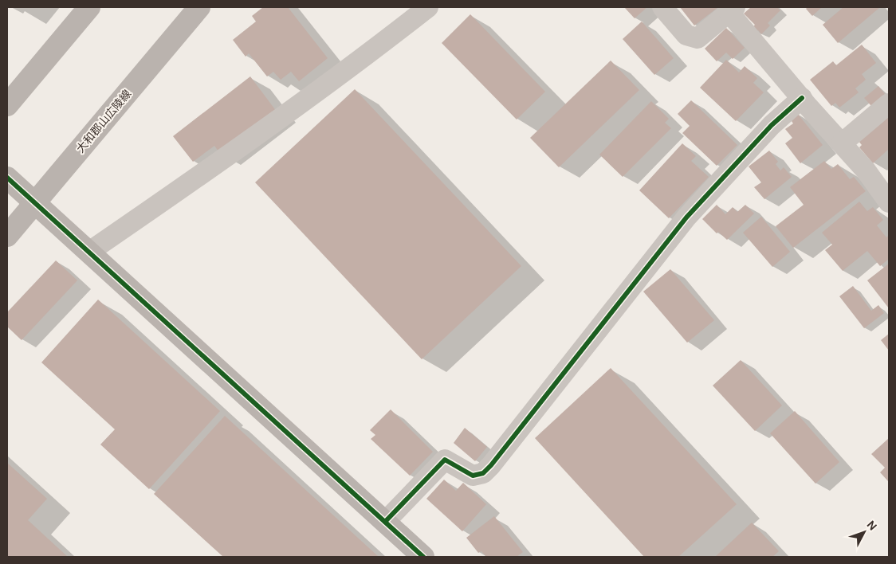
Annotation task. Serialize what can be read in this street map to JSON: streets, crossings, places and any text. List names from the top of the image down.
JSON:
{
  "streets": {
    "street": ["大和郡山広陵線"]
  },
  "north": "top right"
}
